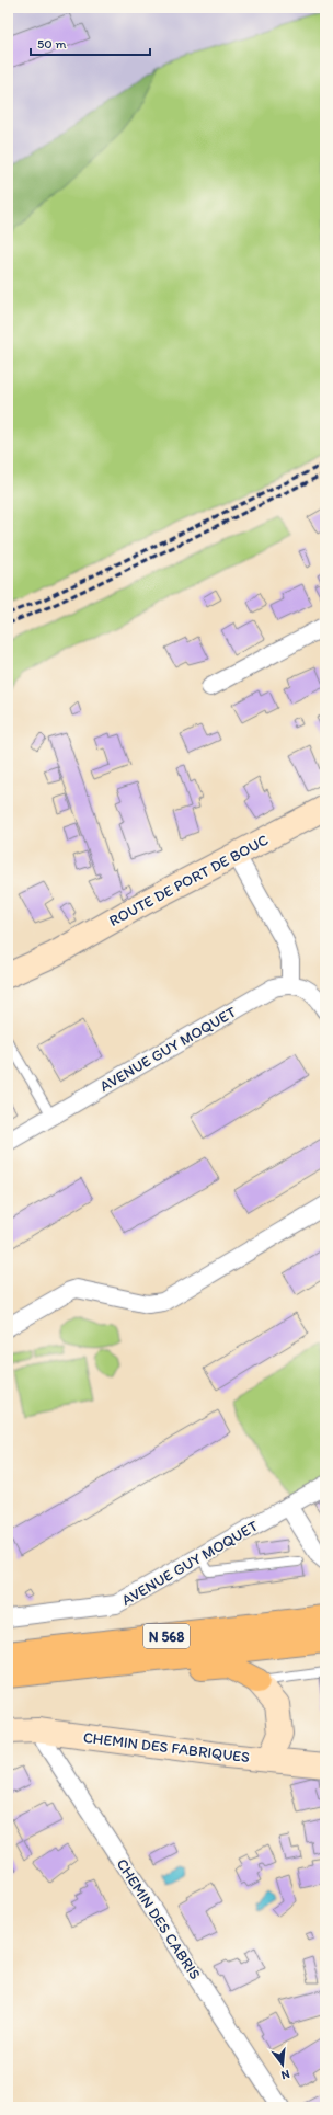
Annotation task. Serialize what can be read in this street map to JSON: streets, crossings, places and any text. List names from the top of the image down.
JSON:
{
  "streets": {
    "highway": ["N 568"],
    "main road": ["ROUTE DE PORT DE BOUC", "CHEMIN DES FABRIQUES"],
    "street": ["AVENUE GUY MOQUET", "CHEMIN DES CABRIS"]
  },
  "crossings": [
    ["CHEMIN DES FABRIQUES", "CHEMIN DES CABRIS"]
  ],
  "scale_bar": "50 m",
  "north": "bottom"
}
